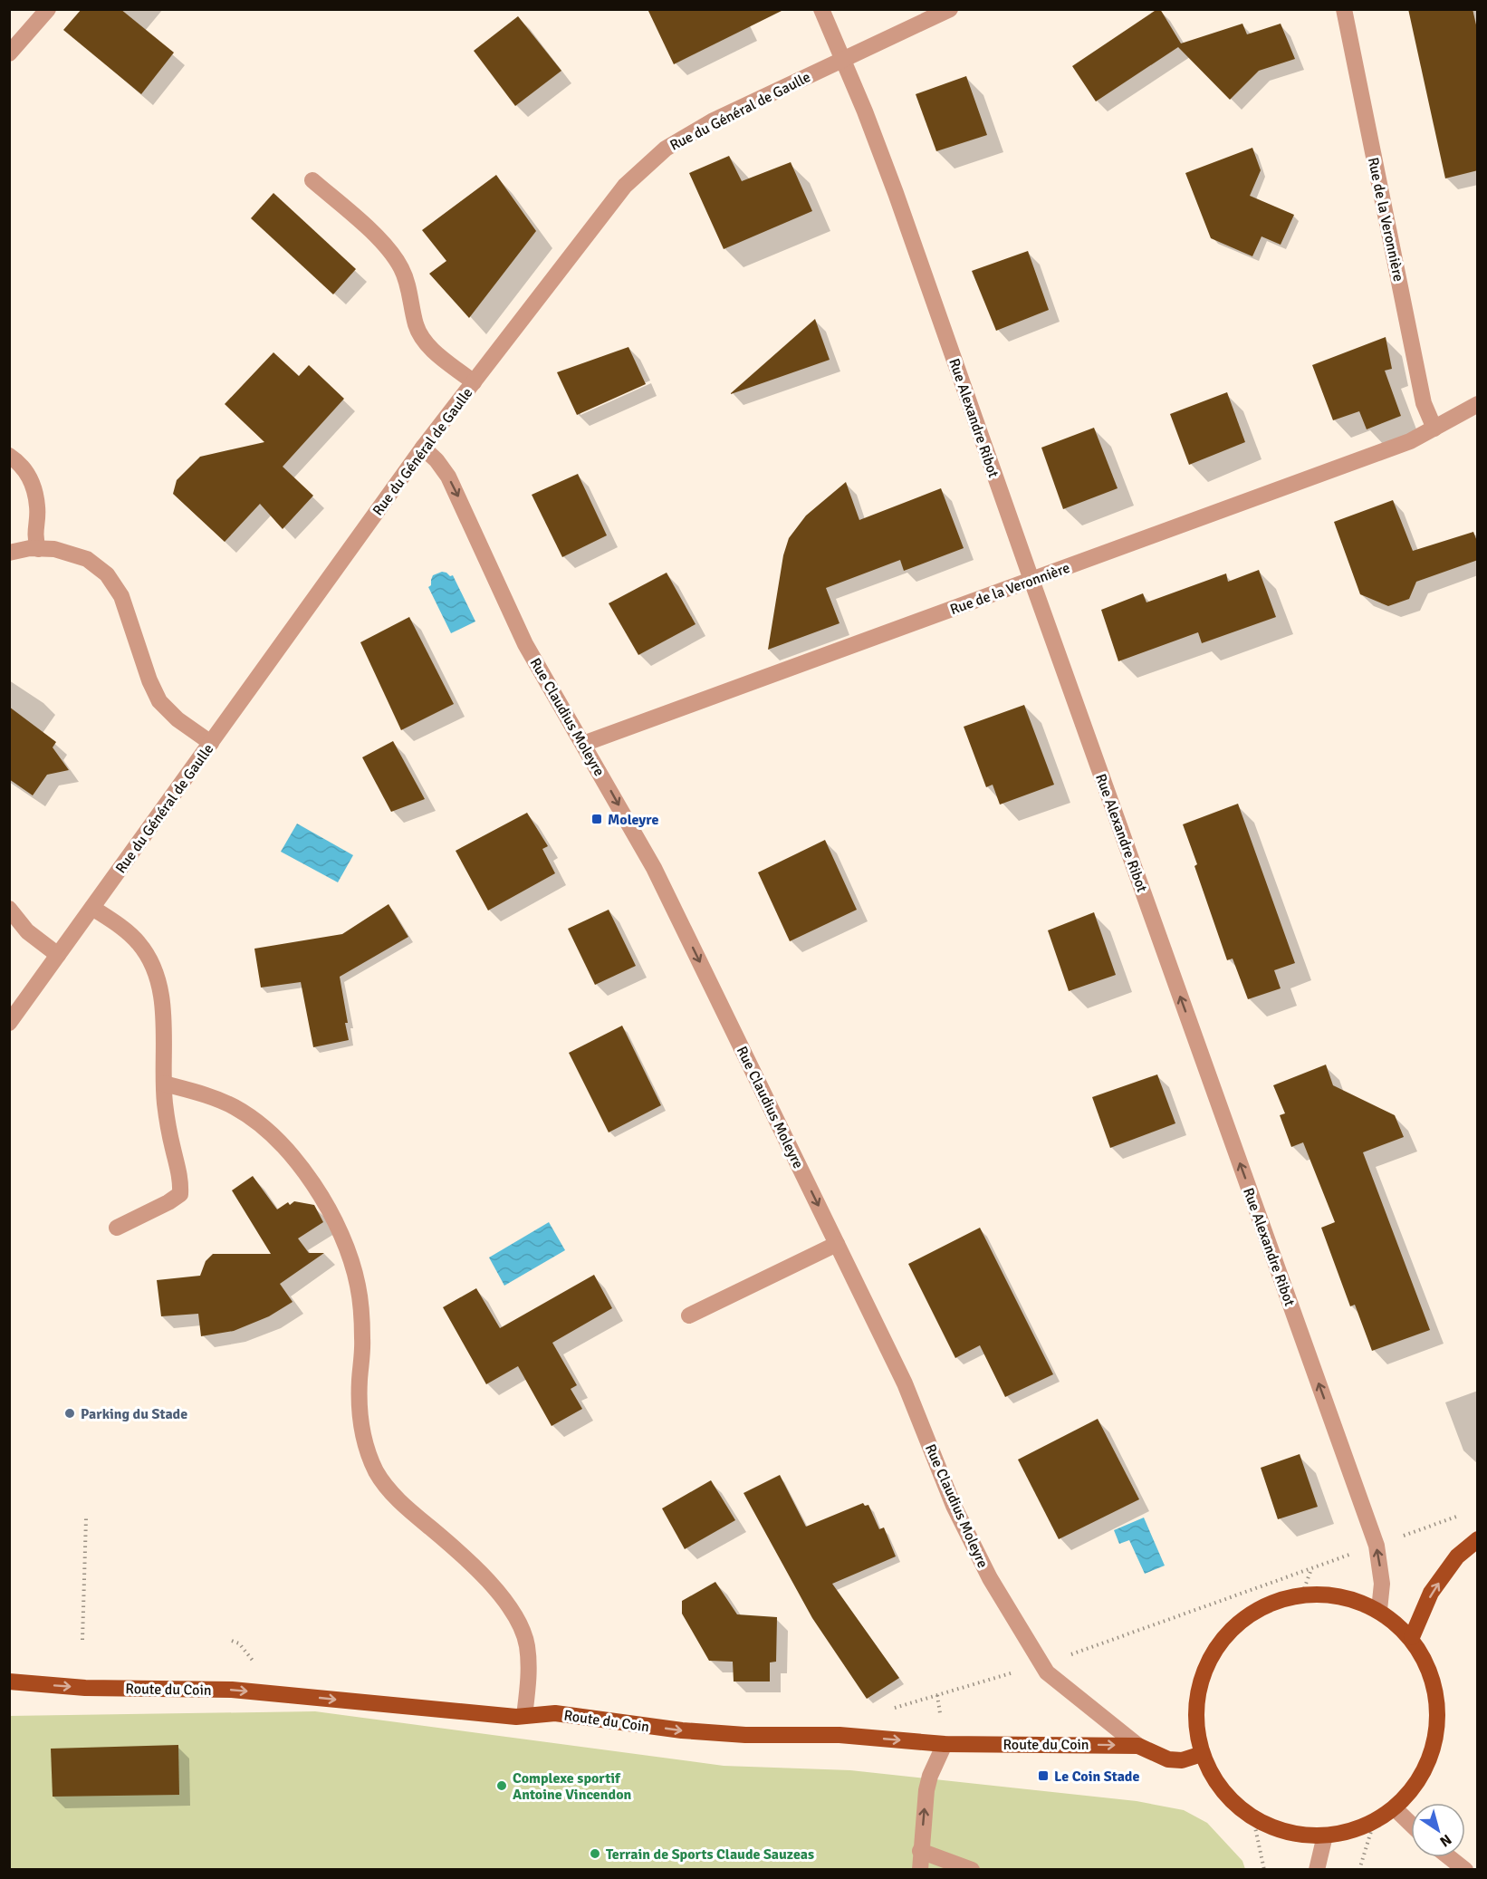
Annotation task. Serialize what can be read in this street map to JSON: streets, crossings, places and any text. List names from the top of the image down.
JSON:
{
  "streets": {
    "main road": ["Route du Coin"],
    "street": [
      "Rue du Général de Gaulle",
      "Rue de la Veronnière",
      "Rue Alexandre Ribot",
      "Rue Claudius Moleyre"
    ]
  },
  "crossings": [
    ["Rue du Général de Gaulle", "Rue Alexandre Ribot"],
    ["Rue du Général de Gaulle", "Rue Claudius Moleyre"],
    ["Rue de la Veronnière", "Rue Alexandre Ribot"],
    ["Rue de la Veronnière", "Rue Claudius Moleyre"],
    ["Rue Claudius Moleyre", "Route du Coin"]
  ],
  "one_way": ["Rue Alexandre Ribot", "Rue Claudius Moleyre", "Route du Coin"],
  "places": {
    "transit": ["Moleyre", "Le Coin Stade"],
    "other": ["Parking du Stade", "Complexe sportif Antoine Vincendon", "Terrain de Sports Claude Sauzeas"]
  },
  "north": "bottom right"
}
